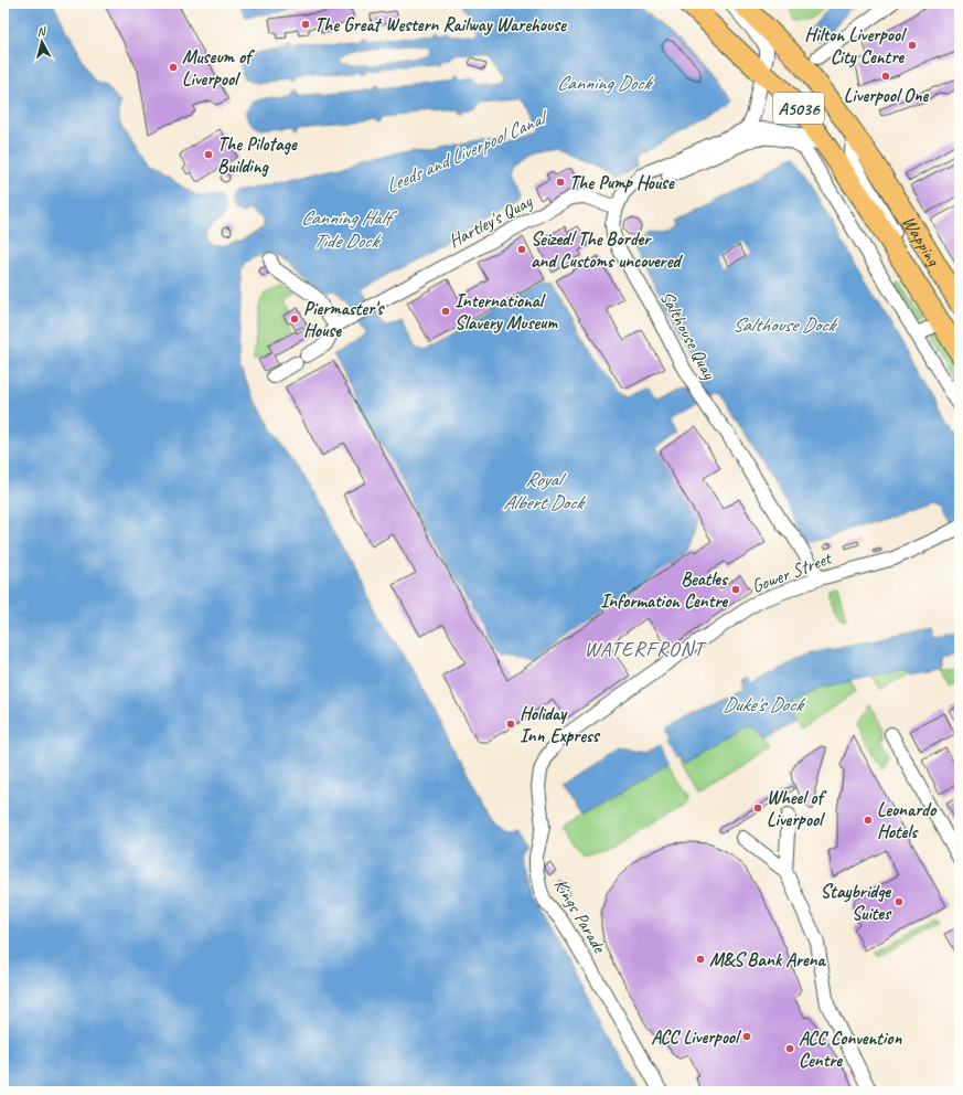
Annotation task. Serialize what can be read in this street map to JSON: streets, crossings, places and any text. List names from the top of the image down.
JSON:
{
  "streets": {
    "highway": ["A5036", "Wapping"],
    "street": [
      "Hartley's Quay",
      "Salthouse Quay",
      "Gower Street",
      "Kings Parade"
    ]
  },
  "crossings": [
    ["A5036", "Wapping"],
    ["A5036", "Salthouse Quay"],
    ["Hartley's Quay", "Salthouse Quay"],
    ["Salthouse Quay", "Gower Street"],
    ["Gower Street", "Kings Parade"]
  ],
  "districts": ["WATERFRONT"],
  "water": [
    "Canning Dock",
    "Leeds and Liverpool Canal",
    "Canning Half Tide Dock",
    "Salthouse Dock",
    "Royal Albert Dock",
    "Duke's Dock"
  ],
  "places": [
    "The Great Western Railway Warehouse",
    "Hilton Liverpool City Centre",
    "Museum of Liverpool",
    "Liverpool One",
    "The Pilotage Building",
    "The Pump House",
    "Seized! The Border and Customs uncovered",
    "International Slavery Museum",
    "Piermaster's House",
    "Beatles Information Centre",
    "Holiday Inn Express",
    "Wheel of Liverpool",
    "Leonardo Hotels",
    "Staybridge Suites",
    "M&S Bank Arena",
    "ACC Liverpool",
    "ACC Convention Centre"
  ],
  "north": "top"
}
